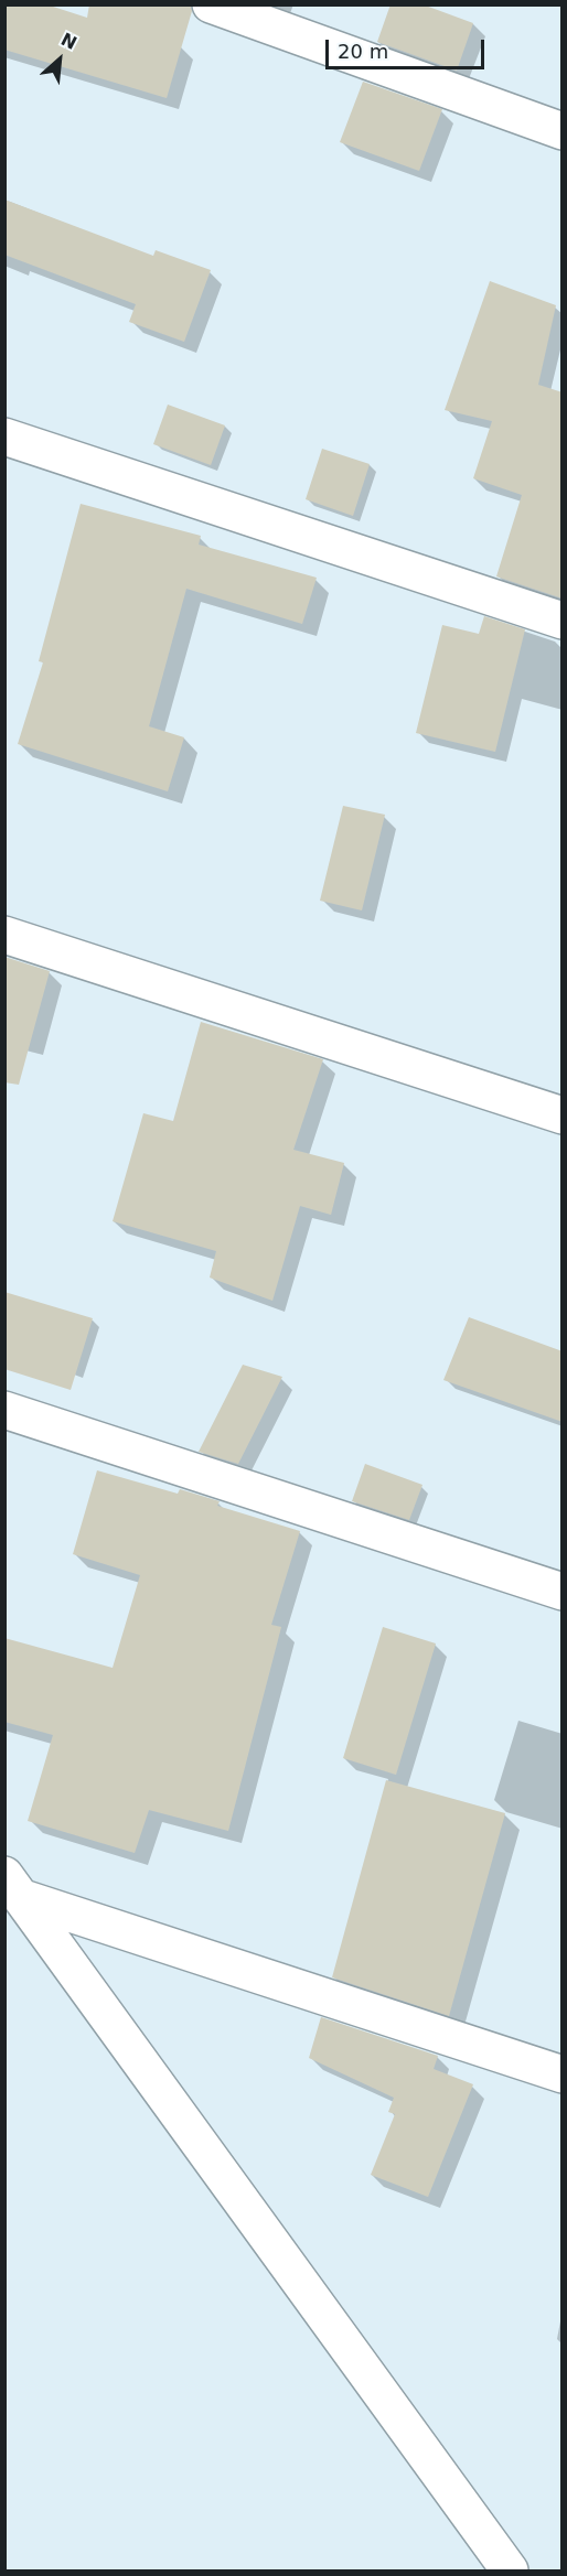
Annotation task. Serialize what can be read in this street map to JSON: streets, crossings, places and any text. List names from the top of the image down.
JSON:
{
  "scale_bar": "20 m",
  "north": "top right"
}
